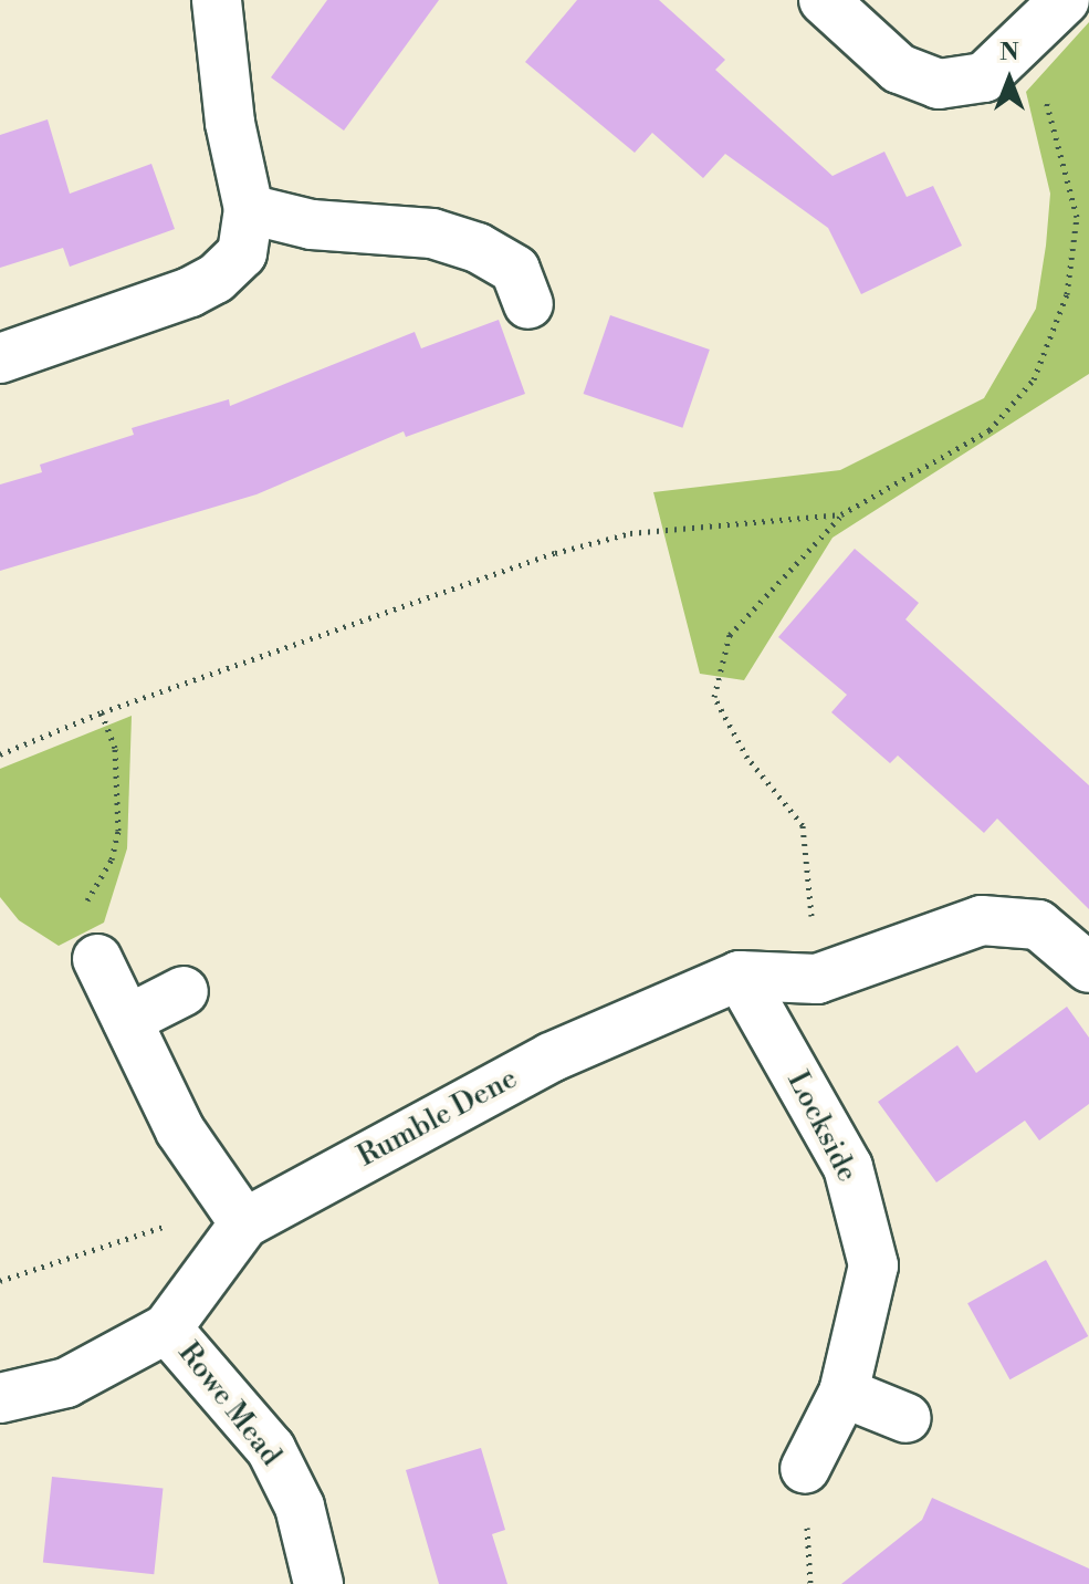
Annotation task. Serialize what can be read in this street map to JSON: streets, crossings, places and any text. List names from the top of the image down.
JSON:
{
  "streets": {
    "street": ["Rumble Dene", "Lockside", "Rowe Mead"]
  },
  "crossings": [
    ["Rumble Dene", "Lockside"],
    ["Rumble Dene", "Rowe Mead"]
  ],
  "north": "top"
}
